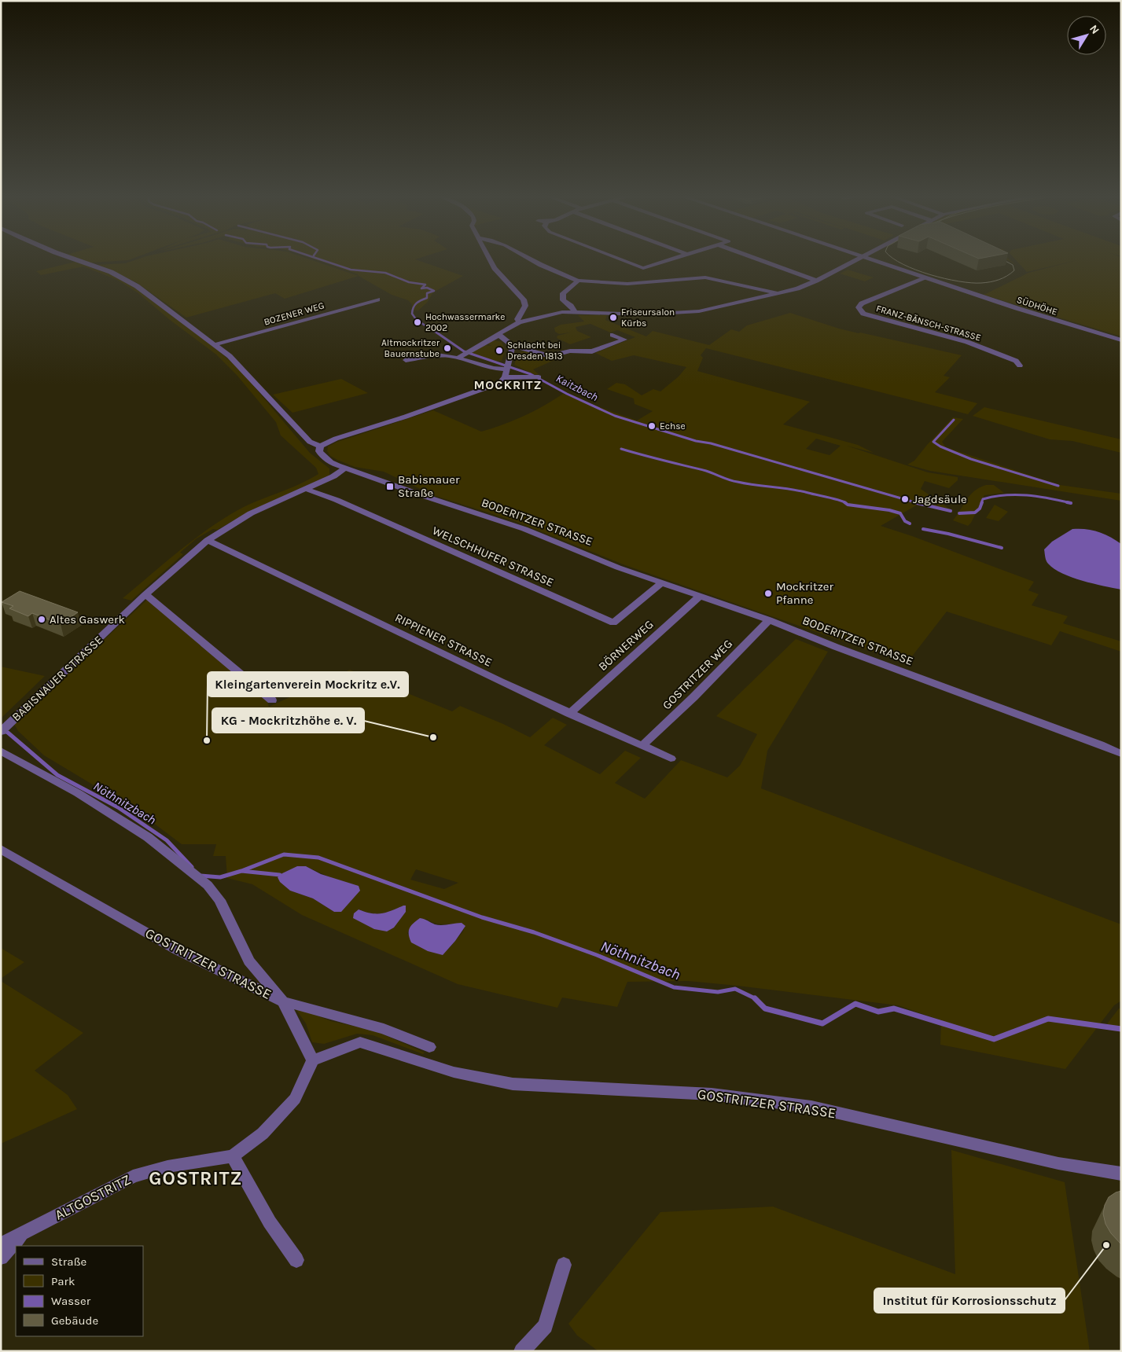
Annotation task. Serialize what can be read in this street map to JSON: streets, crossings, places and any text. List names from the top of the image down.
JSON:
{
  "streets": {
    "street": [
      "SÜDHÖHE",
      "BOZENER WEG",
      "FRANZ-BÄNSCH-STRASSE",
      "BODERITZER STRASSE",
      "WELSCHHUFER STRASSE",
      "RIPPIENER STRASSE",
      "BÖRNERWEG",
      "GOSTRITZER WEG",
      "BABISNAUER STRASSE",
      "GOSTRITZER STRASSE",
      "ALTGOSTRITZ"
    ]
  },
  "crossings": [
    ["SÜDHÖHE", "FRANZ-BÄNSCH-STRASSE"],
    ["BOZENER WEG", "BODERITZER STRASSE"],
    ["BODERITZER STRASSE", "WELSCHHUFER STRASSE"],
    ["BODERITZER STRASSE", "BÖRNERWEG"],
    ["BODERITZER STRASSE", "GOSTRITZER WEG"],
    ["BODERITZER STRASSE", "BABISNAUER STRASSE"],
    ["WELSCHHUFER STRASSE", "BABISNAUER STRASSE"],
    ["RIPPIENER STRASSE", "BÖRNERWEG"],
    ["RIPPIENER STRASSE", "GOSTRITZER WEG"],
    ["RIPPIENER STRASSE", "BABISNAUER STRASSE"],
    ["GOSTRITZER STRASSE", "ALTGOSTRITZ"]
  ],
  "districts": ["MOCKRITZ", "GOSTRITZ"],
  "water": ["Kaitzbach", "Nöthnitzbach"],
  "places": {
    "other": [
      "Friseursalon Kürbs",
      "Hochwassermarke 2002",
      "Altmockritzer Bauernstube",
      "Schlacht bei Dresden 1813",
      "Echse",
      "Jagdsäule",
      "Mockritzer Pfanne",
      "Altes Gaswerk",
      "KG - Mockritzhöhe e. V.",
      "Kleingartenverein Mockritz e.V.",
      "Institut für Korrosionsschutz"
    ],
    "transit": ["Babisnauer Straße"]
  },
  "legend": [
    "Straße",
    "Park",
    "Wasser",
    "Gebäude"
  ],
  "north": "top right"
}
